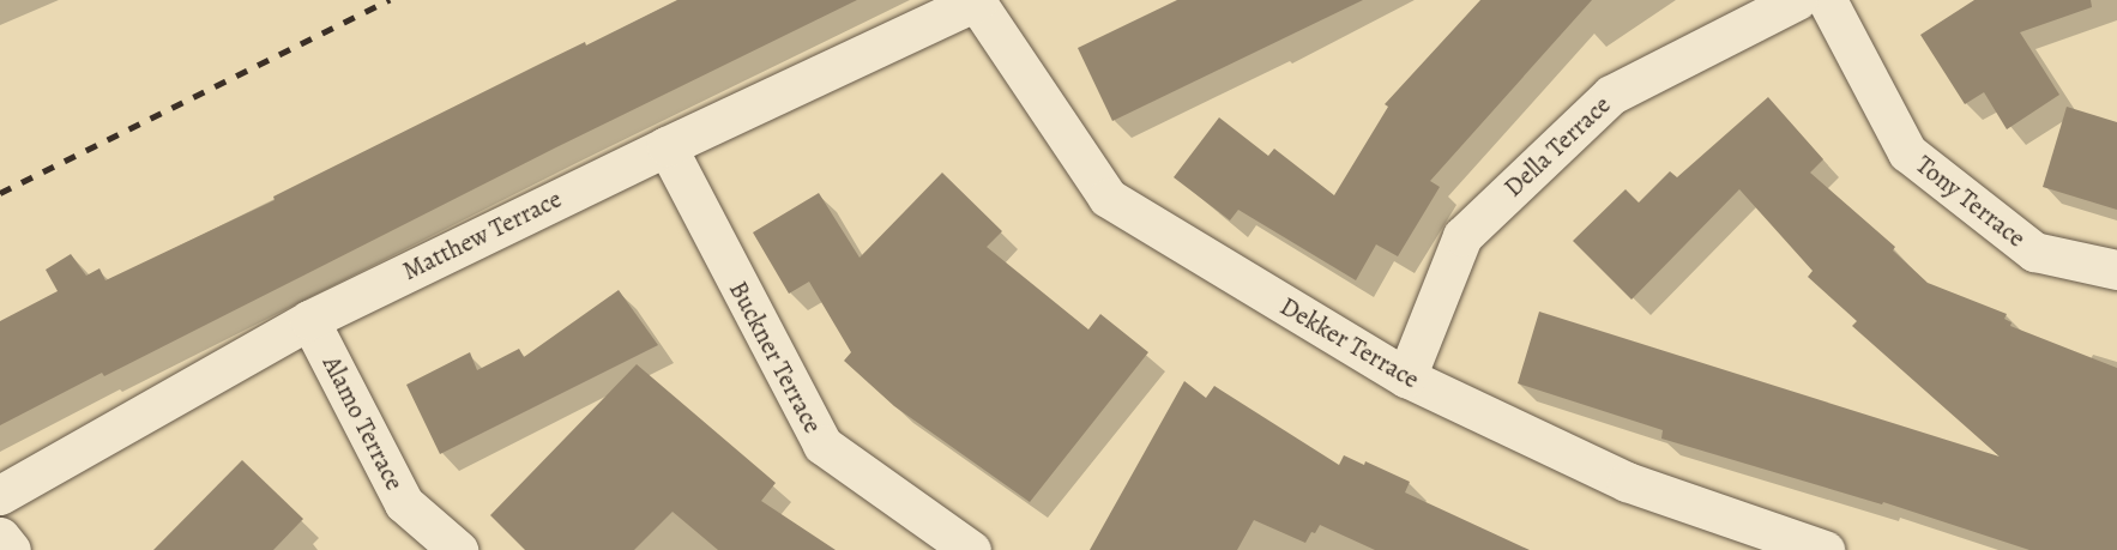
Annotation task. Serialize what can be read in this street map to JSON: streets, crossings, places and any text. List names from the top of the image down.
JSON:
{
  "streets": {
    "street": [
      "Della Terrace",
      "Tony Terrace",
      "Matthew Terrace",
      "Dekker Terrace",
      "Buckner Terrace",
      "Alamo Terrace"
    ]
  },
  "crossings": [
    ["Della Terrace", "Dekker Terrace"],
    ["Matthew Terrace", "Dekker Terrace"],
    ["Matthew Terrace", "Buckner Terrace"],
    ["Matthew Terrace", "Alamo Terrace"]
  ]
}
